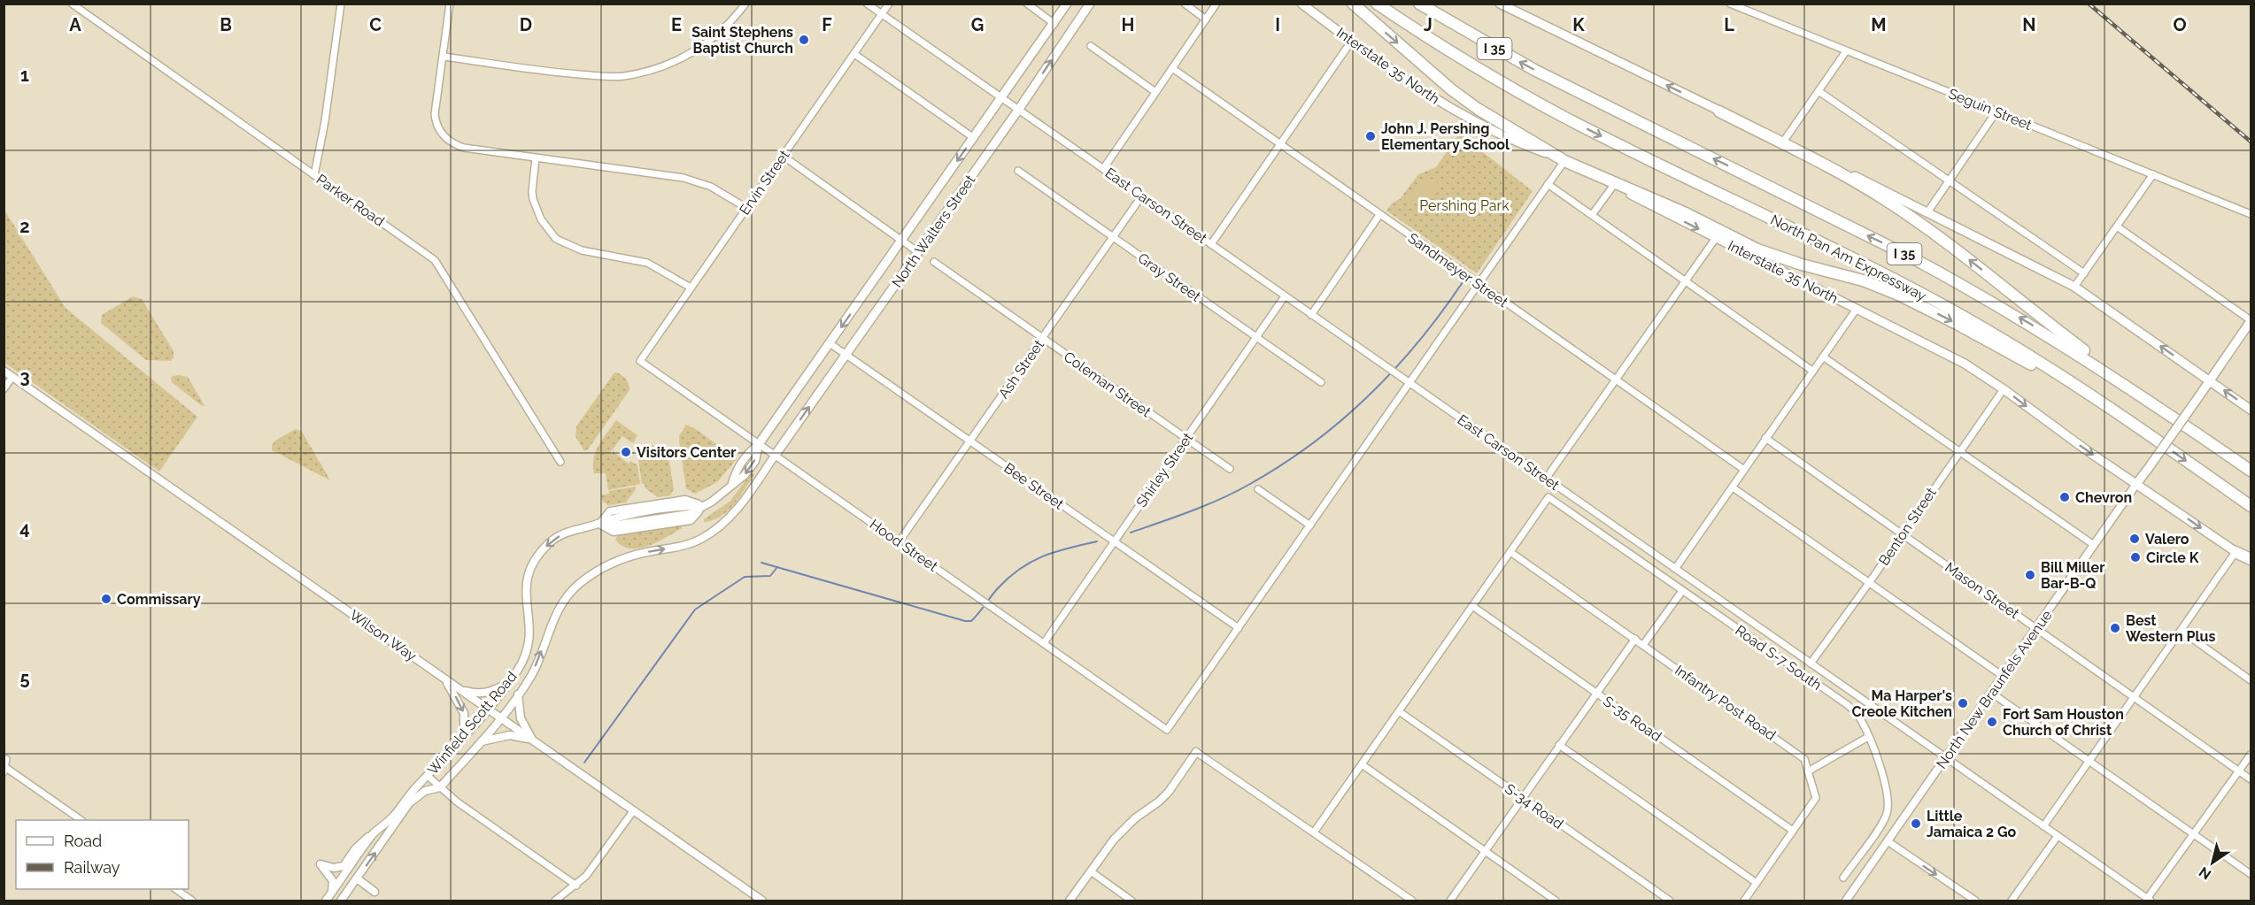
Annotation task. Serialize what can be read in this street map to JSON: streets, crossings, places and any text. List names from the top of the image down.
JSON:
{
  "streets": {
    "highway": ["I 35", "North Pan Am Expressway"],
    "main road": ["Interstate 35 North", "North Walters Street", "North New Braunfels Avenue"],
    "street": [
      "Seguin Street",
      "Ervin Street",
      "Parker Road",
      "East Carson Street",
      "Sandmeyer Street",
      "Gray Street",
      "Ash Street",
      "Coleman Street",
      "Shirley Street",
      "Bee Street",
      "Benton Street",
      "Hood Street",
      "Mason Street",
      "Wilson Way",
      "Road S-7 South",
      "Infantry Post Road",
      "S-35 Road",
      "Winfield Scott Road",
      "S-34 Road"
    ]
  },
  "crossings": [
    ["Interstate 35 North", "Benton Street"],
    ["Interstate 35 North", "North New Braunfels Avenue"],
    ["Ervin Street", "East Carson Street"],
    ["Ervin Street", "Hood Street"],
    ["East Carson Street", "North Walters Street"],
    ["East Carson Street", "Ash Street"],
    ["East Carson Street", "Shirley Street"],
    ["East Carson Street", "Benton Street"],
    ["East Carson Street", "North New Braunfels Avenue"],
    ["North Walters Street", "Bee Street"],
    ["North Walters Street", "Hood Street"],
    ["North Walters Street", "Winfield Scott Road"],
    ["Gray Street", "Ash Street"],
    ["Gray Street", "Shirley Street"],
    ["Ash Street", "Coleman Street"],
    ["Ash Street", "Bee Street"],
    ["Ash Street", "Hood Street"],
    ["Coleman Street", "Shirley Street"],
    ["Shirley Street", "Bee Street"],
    ["Shirley Street", "Hood Street"],
    ["Bee Street", "Hood Street"],
    ["Benton Street", "Mason Street"],
    ["Hood Street", "Winfield Scott Road"],
    ["Mason Street", "North New Braunfels Avenue"],
    ["Wilson Way", "Winfield Scott Road"],
    ["Road S-7 South", "Infantry Post Road"],
    ["Infantry Post Road", "S-35 Road"]
  ],
  "one_way": ["Interstate 35 North"],
  "parks": ["Pershing Park"],
  "places": [
    "Saint Stephens Baptist Church",
    "John J. Pershing Elementary School",
    "Visitors Center",
    "Chevron",
    "Valero",
    "Circle K",
    "Bill Miller Bar-B-Q",
    "Commissary",
    "Best Western Plus",
    "Ma Harper's Creole Kitchen",
    "Fort Sam Houston Church of Christ",
    "Little Jamaica 2 Go"
  ],
  "legend": ["Road", "Railway"],
  "north": "bottom left",
  "grid": {
    "columns": [
      "A",
      "B",
      "C",
      "D",
      "E",
      "F",
      "G",
      "H",
      "I",
      "J",
      "K",
      "L",
      "M",
      "N",
      "O"
    ],
    "rows": [
      "1",
      "2",
      "3",
      "4",
      "5"
    ]
  }
}
